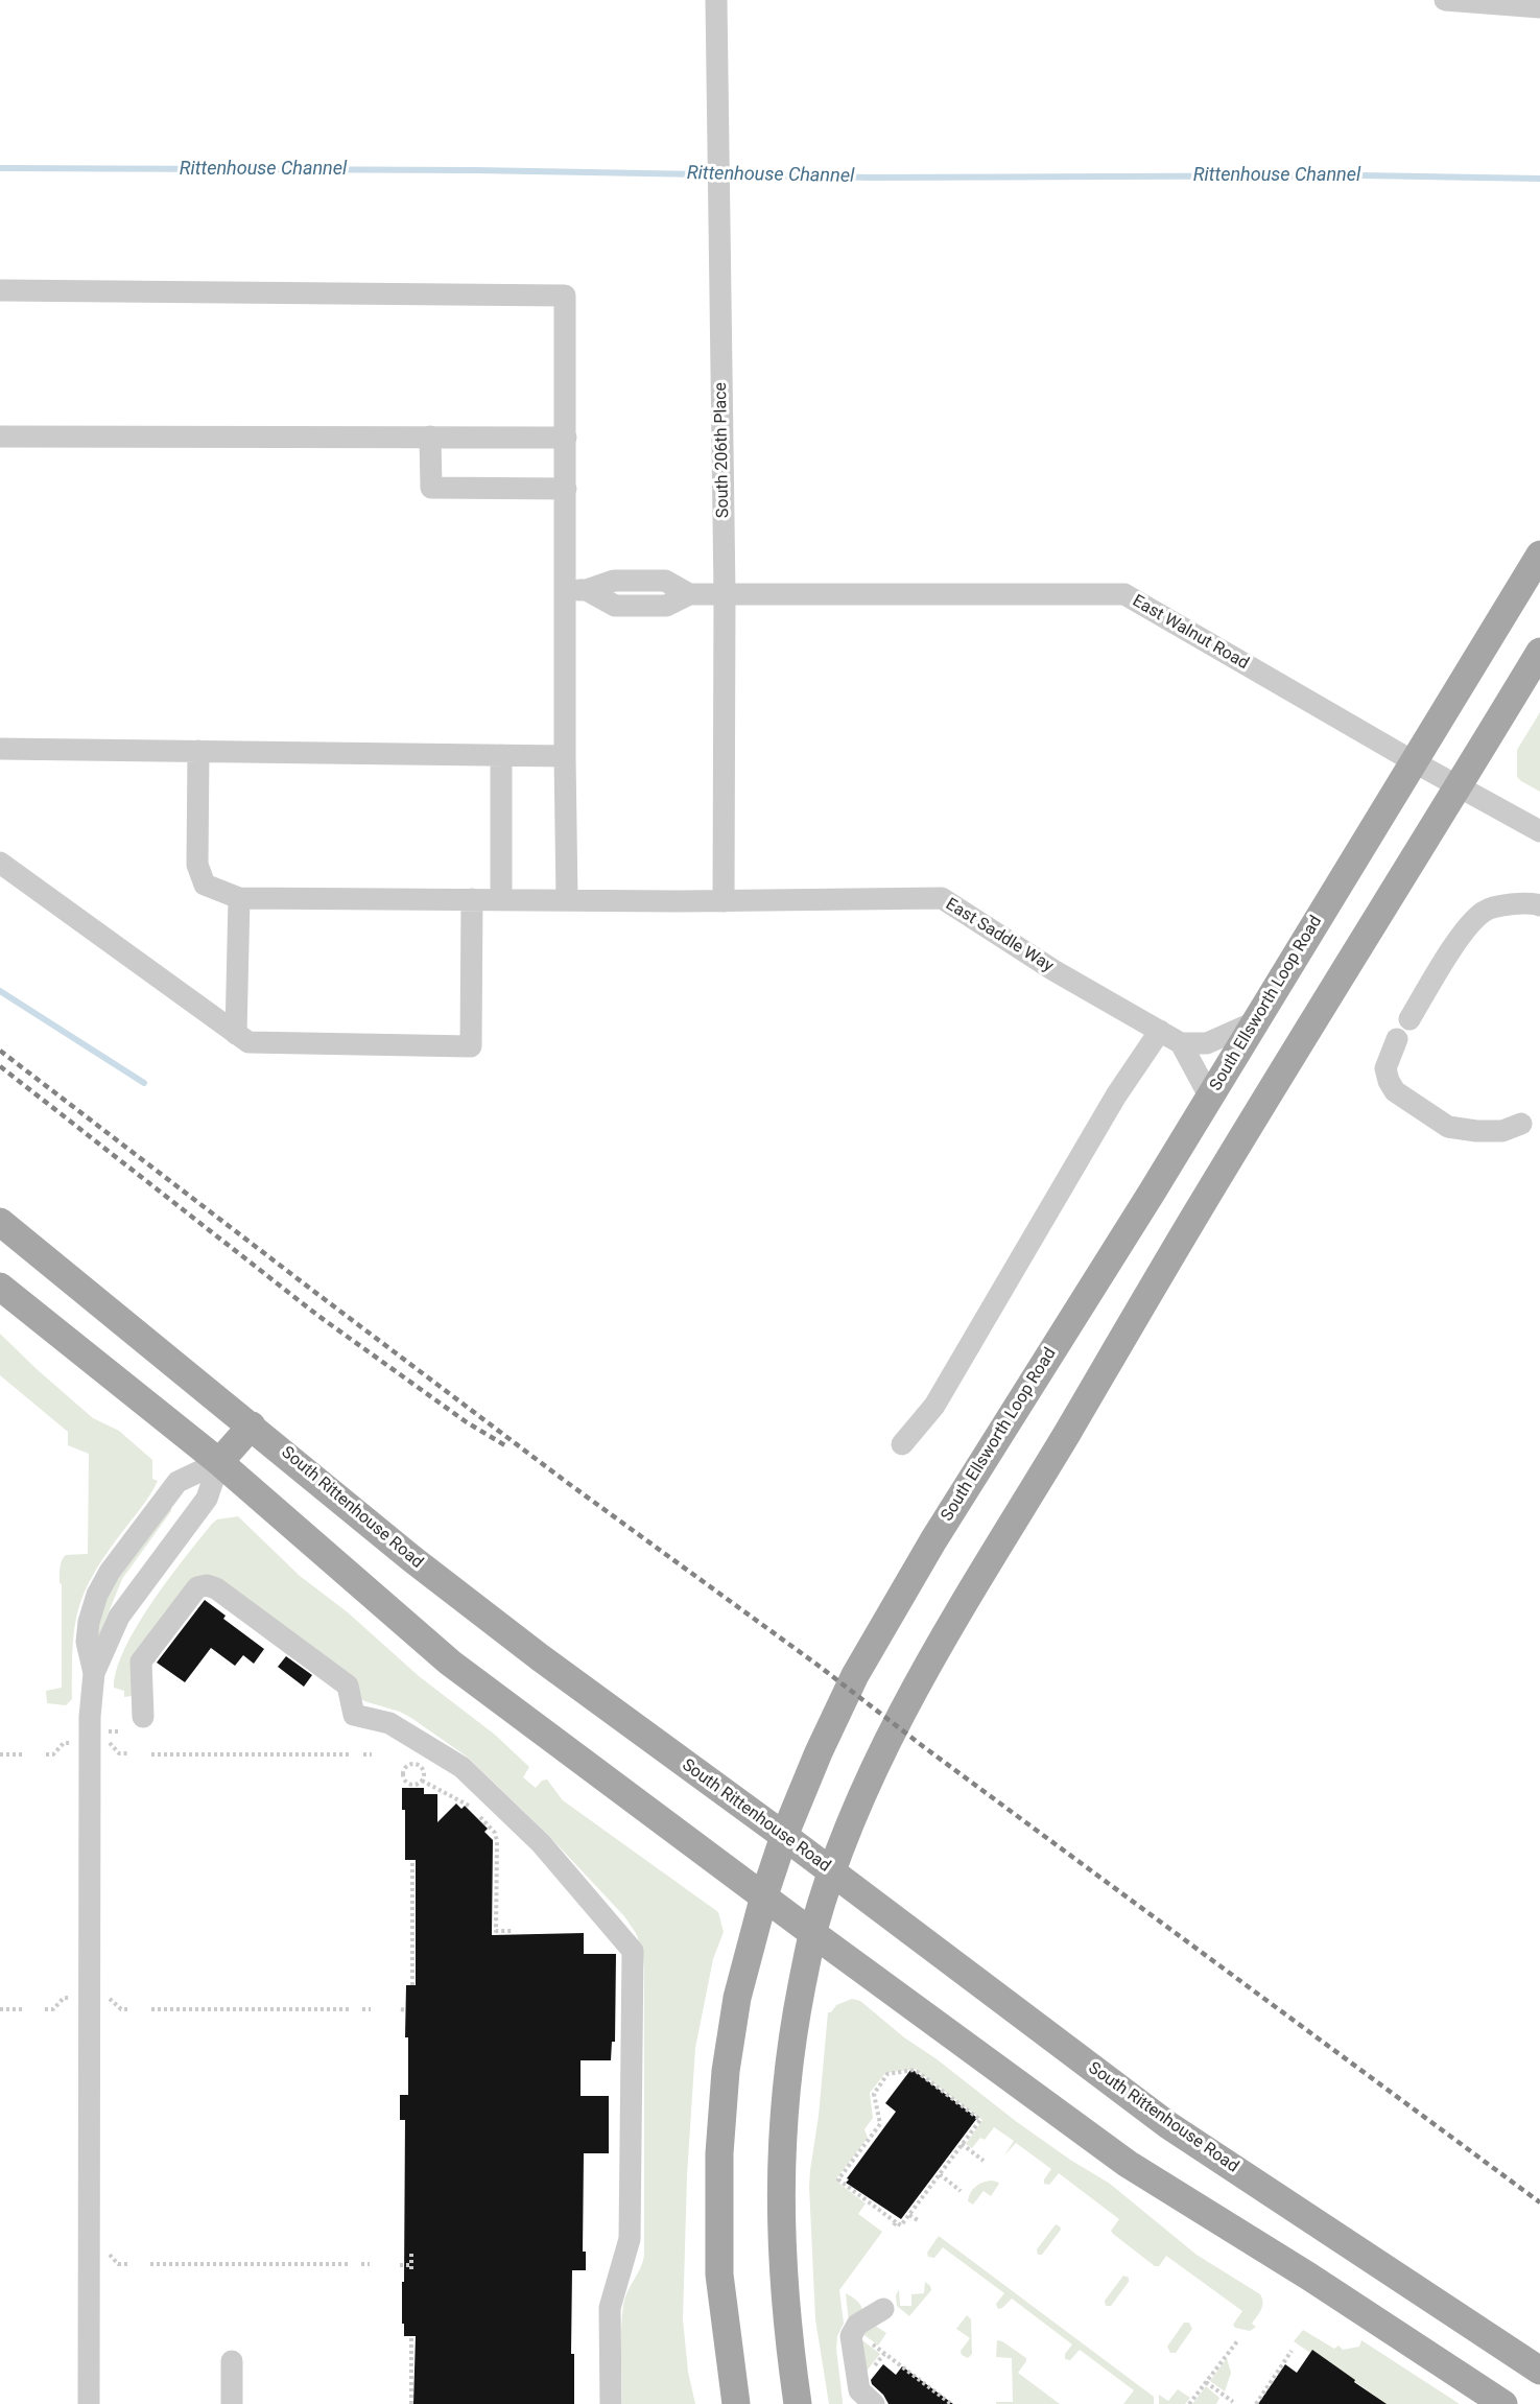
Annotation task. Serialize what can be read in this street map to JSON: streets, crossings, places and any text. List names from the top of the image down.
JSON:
{
  "streets": {
    "main road": ["South Ellsworth Loop Road", "South Rittenhouse Road"],
    "street": ["South 206th Place", "East Walnut Road", "East Saddle Way"]
  },
  "crossings": [
    ["South 206th Place", "East Walnut Road"],
    ["South 206th Place", "East Saddle Way"],
    ["East Walnut Road", "South Ellsworth Loop Road"],
    ["South Ellsworth Loop Road", "South Rittenhouse Road"]
  ],
  "water": ["Rittenhouse Channel"]
}
